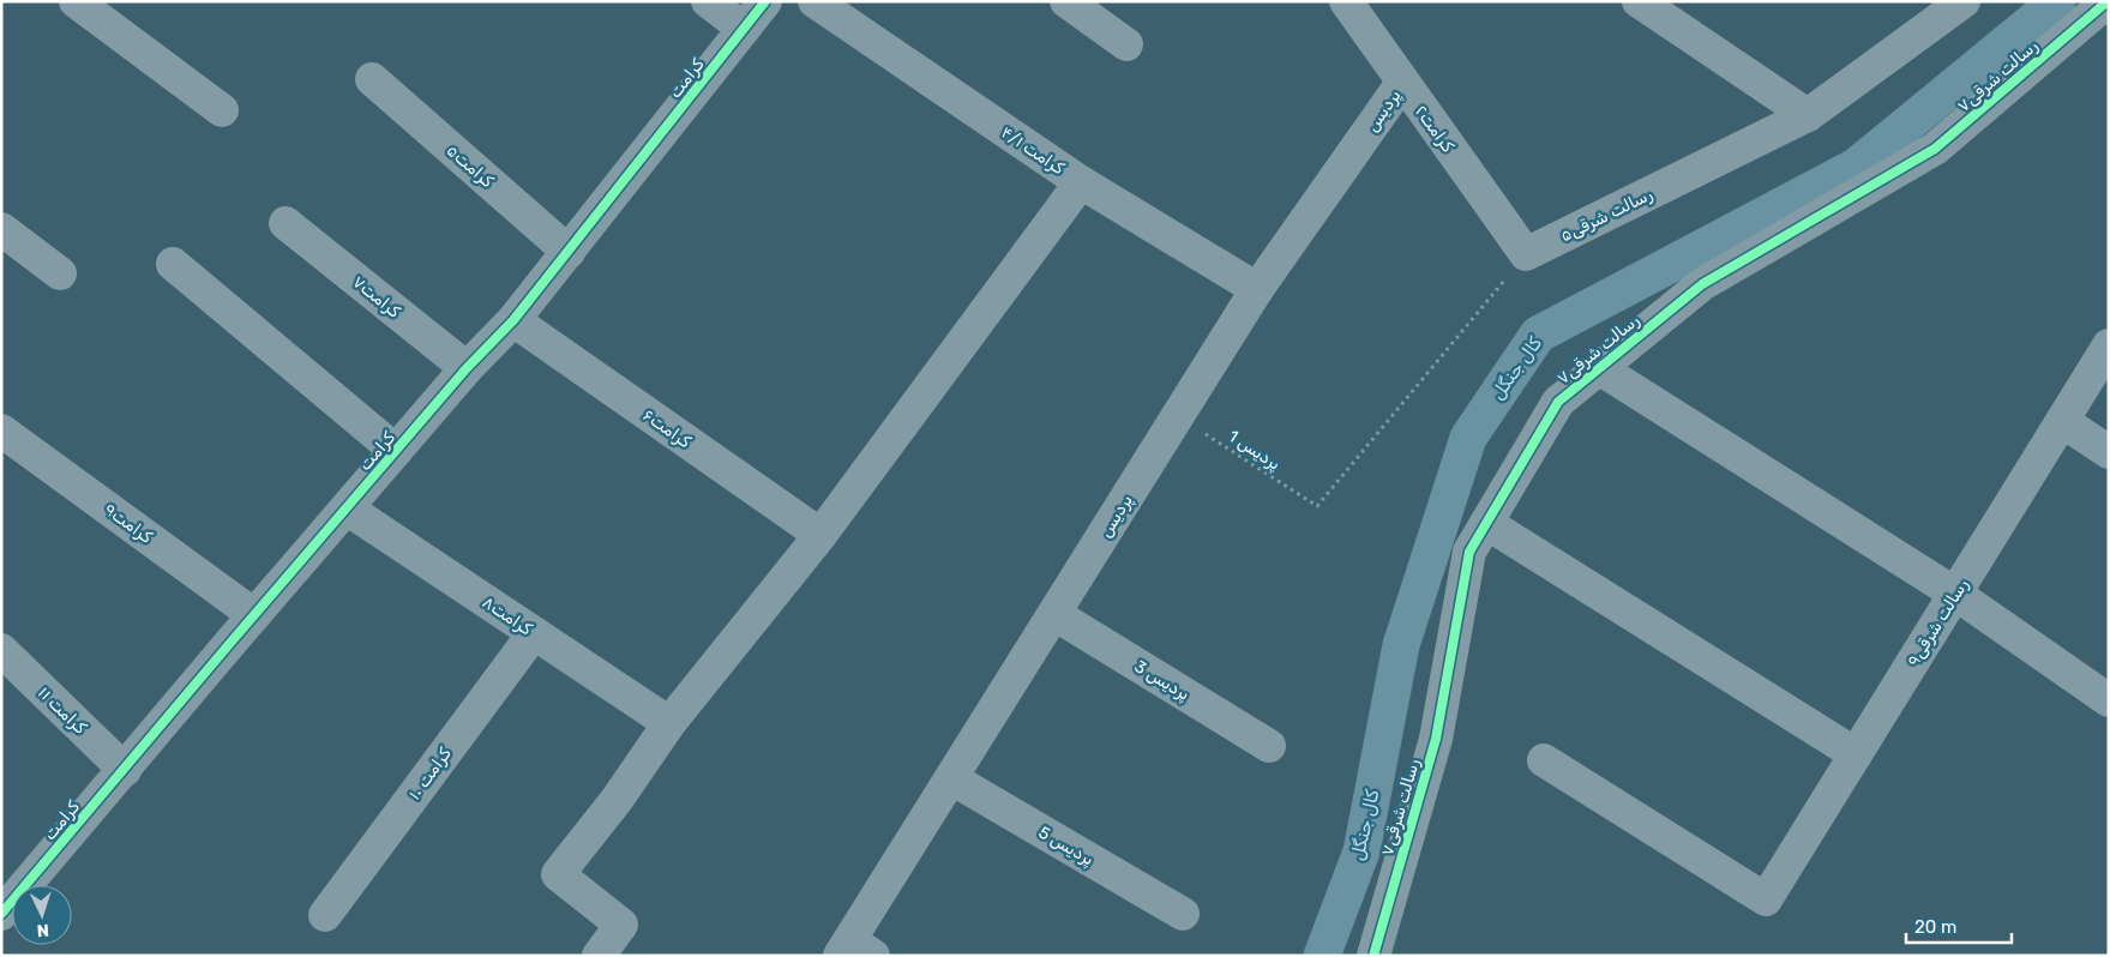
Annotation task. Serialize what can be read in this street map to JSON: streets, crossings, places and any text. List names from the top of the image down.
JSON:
{
  "streets": {
    "street": [
      "رسالت شرقی۷",
      "کرامت",
      "پردیس",
      "کرامت۲",
      "کرامت ۴/۱",
      "کرامت۵",
      "رسالت شرقی۵",
      "کرامت۷",
      "کرامت۶",
      "کرامت۹",
      "کرامت۸",
      "رسالت شرقی۹",
      "پردیس 3",
      "کرامت ۱۱",
      "کرامت ۱۰",
      "پردیس 5"
    ],
    "path": ["پردیس 1"]
  },
  "crossings": [
    ["کرامت", "کرامت۵"],
    ["کرامت", "کرامت۷"],
    ["کرامت", "کرامت۶"],
    ["کرامت", "کرامت۹"],
    ["کرامت", "کرامت۸"],
    ["کرامت", "کرامت ۱۱"],
    ["پردیس", "کرامت۲"],
    ["پردیس", "کرامت ۴/۱"],
    ["پردیس", "پردیس 1"],
    ["پردیس", "پردیس 3"],
    ["پردیس", "پردیس 5"],
    ["کرامت۲", "رسالت شرقی۵"],
    ["کرامت۲", "پردیس 1"],
    ["رسالت شرقی۵", "پردیس 1"],
    ["کرامت۸", "کرامت ۱۰"]
  ],
  "water": ["کال جنگل"],
  "scale_bar": "20 m",
  "north": "bottom"
}
